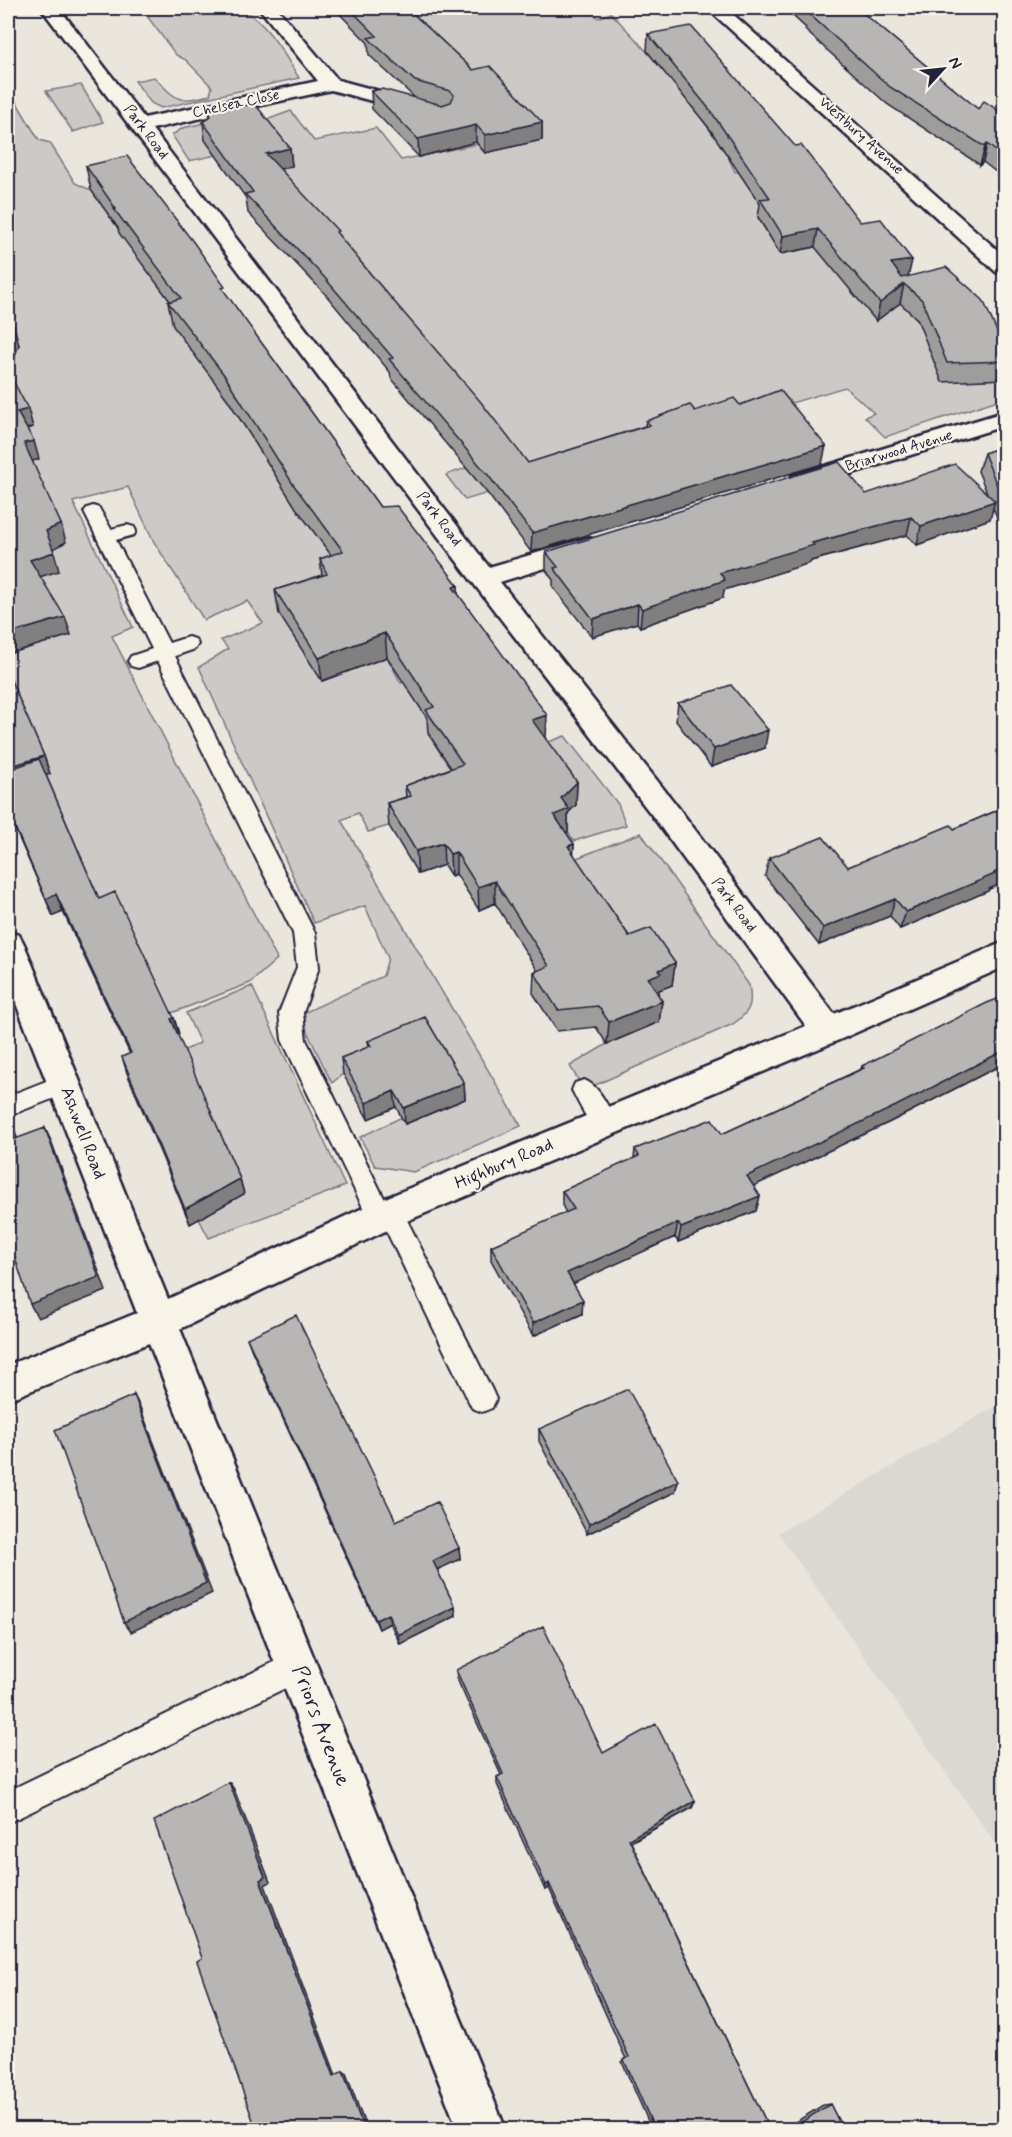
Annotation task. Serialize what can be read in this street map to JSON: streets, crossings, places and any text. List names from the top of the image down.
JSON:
{
  "streets": {
    "street": [
      "Chelsea Close",
      "Park Road",
      "Westbury Avenue",
      "Briarwood Avenue",
      "Ashwell Road",
      "Highbury Road",
      "Priors Avenue"
    ]
  },
  "crossings": [
    ["Chelsea Close", "Park Road"],
    ["Park Road", "Highbury Road"],
    ["Ashwell Road", "Highbury Road"],
    ["Ashwell Road", "Priors Avenue"],
    ["Highbury Road", "Priors Avenue"]
  ],
  "north": "top right"
}
